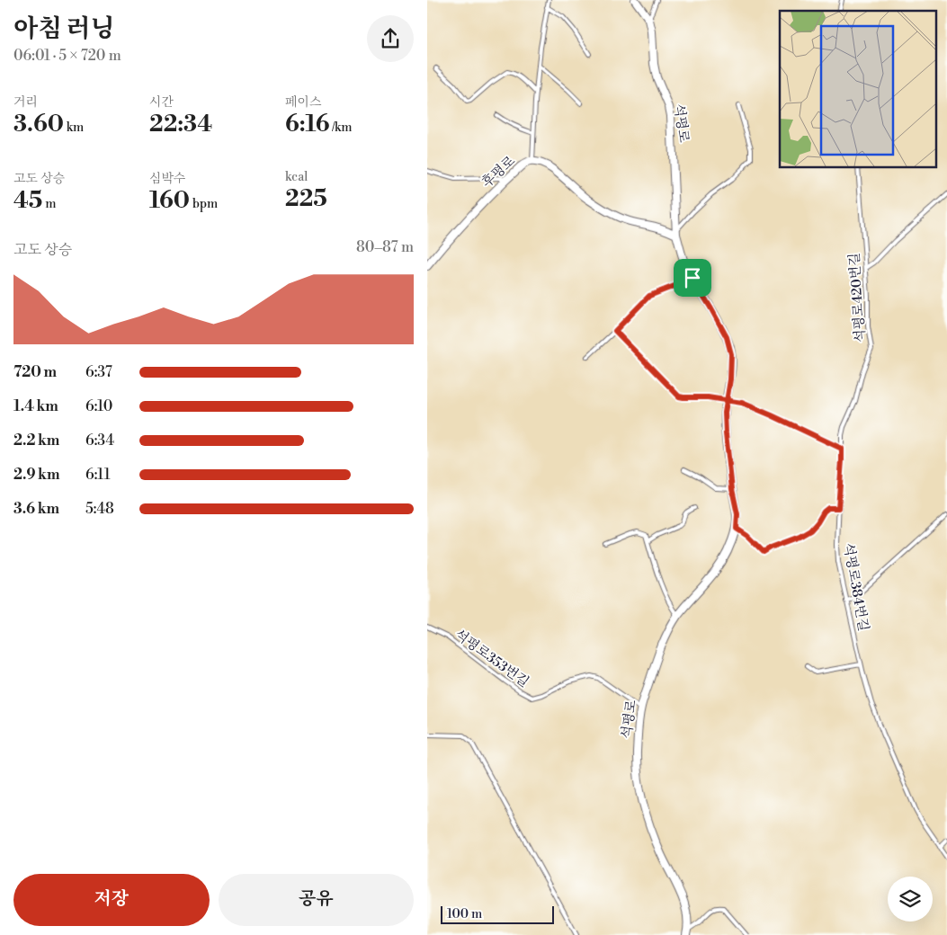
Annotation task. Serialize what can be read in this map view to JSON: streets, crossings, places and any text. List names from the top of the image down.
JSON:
{
  "streets": {
    "street": ["석평로", "후평로"],
    "lane": ["석평로420번길", "석평로384번길", "석평로353번길"]
  },
  "crossings": [
    ["석평로", "후평로"],
    ["석평로", "석평로353번길"],
    ["석평로420번길", "석평로384번길"]
  ],
  "scale_bar": "100 m",
  "page": {
    "heading": ["아침 러닝", "06:01 · 5 × 720 m"],
    "stats": [
      ["거리", "3.60 km"],
      ["시간", "22:34"],
      ["페이스", "6:16 /km"],
      ["고도 상승", "45 m"],
      ["심박수", "160 bpm"],
      ["kcal", "225"]
    ],
    "chart": ["고도 상승", "80–87 m"],
    "list": [
      {
        "name": "720 m",
        "note": "6:37"
      },
      {
        "name": "1.4 km",
        "note": "6:10"
      },
      {
        "name": "2.2 km",
        "note": "6:34"
      },
      {
        "name": "2.9 km",
        "note": "6:11"
      },
      {
        "name": "3.6 km",
        "note": "5:48"
      }
    ],
    "buttons": ["저장", "공유"],
    "scale": "100 m"
  }
}
